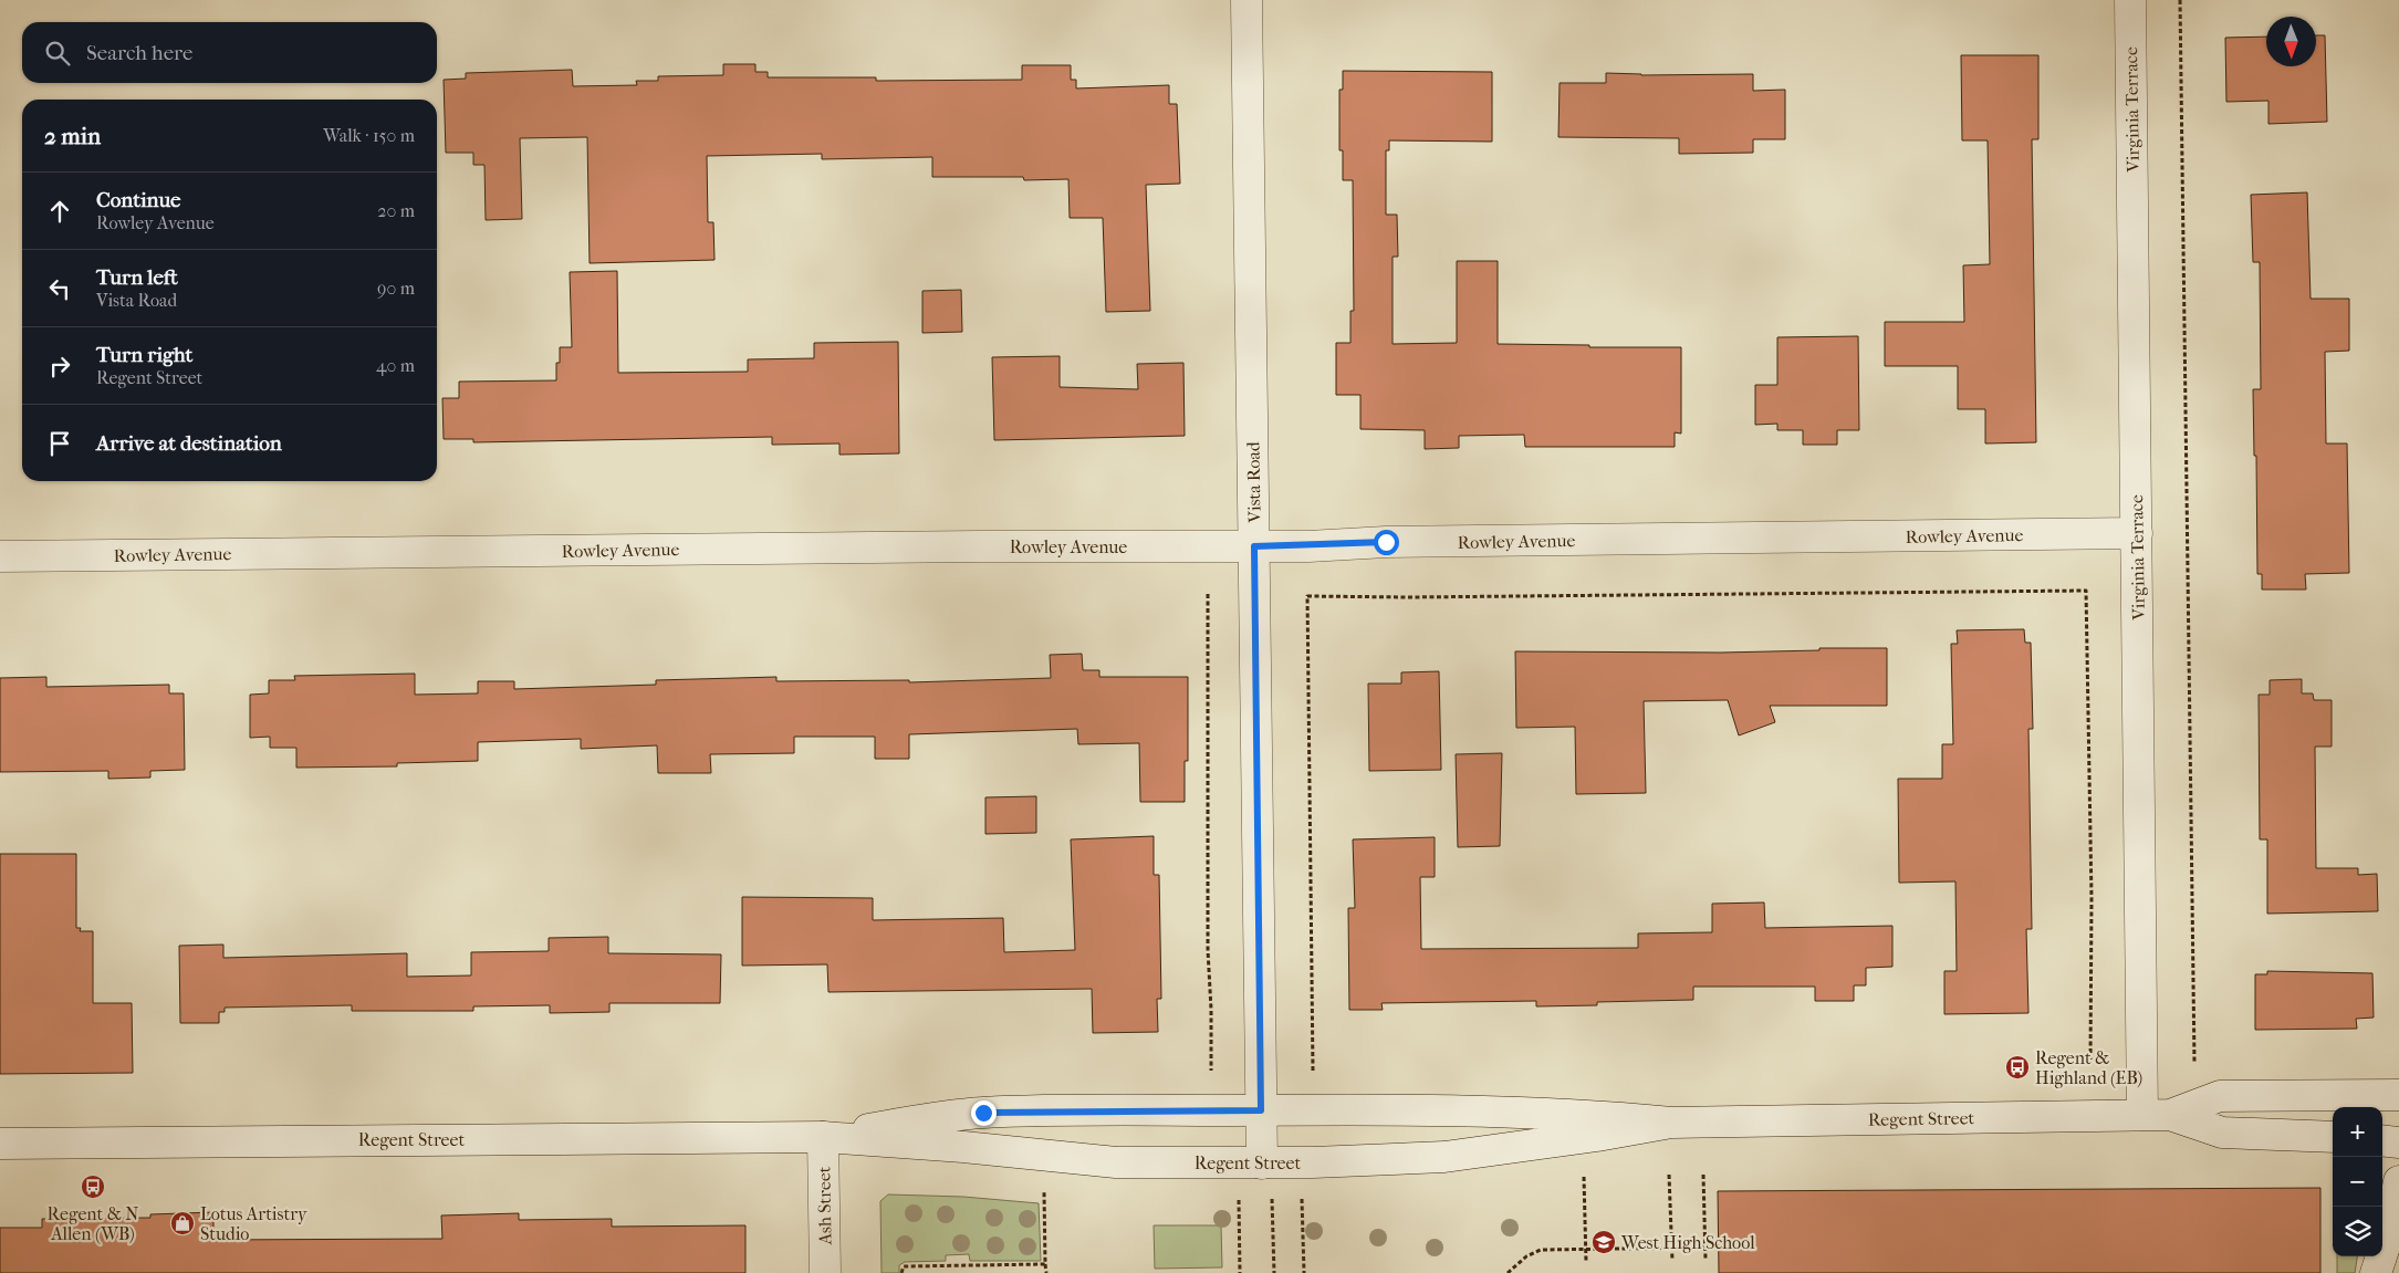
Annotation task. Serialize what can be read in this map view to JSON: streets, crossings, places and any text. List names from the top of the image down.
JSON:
{
  "streets": {
    "street": [
      "Virginia Terrace",
      "Vista Road",
      "Rowley Avenue",
      "Regent Street",
      "Ash Street"
    ]
  },
  "crossings": [
    ["Virginia Terrace", "Rowley Avenue"],
    ["Virginia Terrace", "Regent Street"],
    ["Vista Road", "Rowley Avenue"],
    ["Vista Road", "Regent Street"],
    ["Regent Street", "Ash Street"]
  ],
  "places": {
    "bus stop": ["Regent & Highland (EB)", "Regent & N Allen (WB)"],
    "shop": ["Lotus Artistry Studio"],
    "school or university": ["West High School"]
  },
  "north": "bottom",
  "page": {
    "search": "Search here",
    "heading": ["2 min", "Walk · 150 m"],
    "list": [
      ["Continue", "Rowley Avenue", "20 m"],
      ["Turn left", "Vista Road", "90 m"],
      ["Turn right", "Regent Street", "40 m"],
      "Arrive at destination"
    ],
    "map_buttons": ["+", "−"]
  }
}
